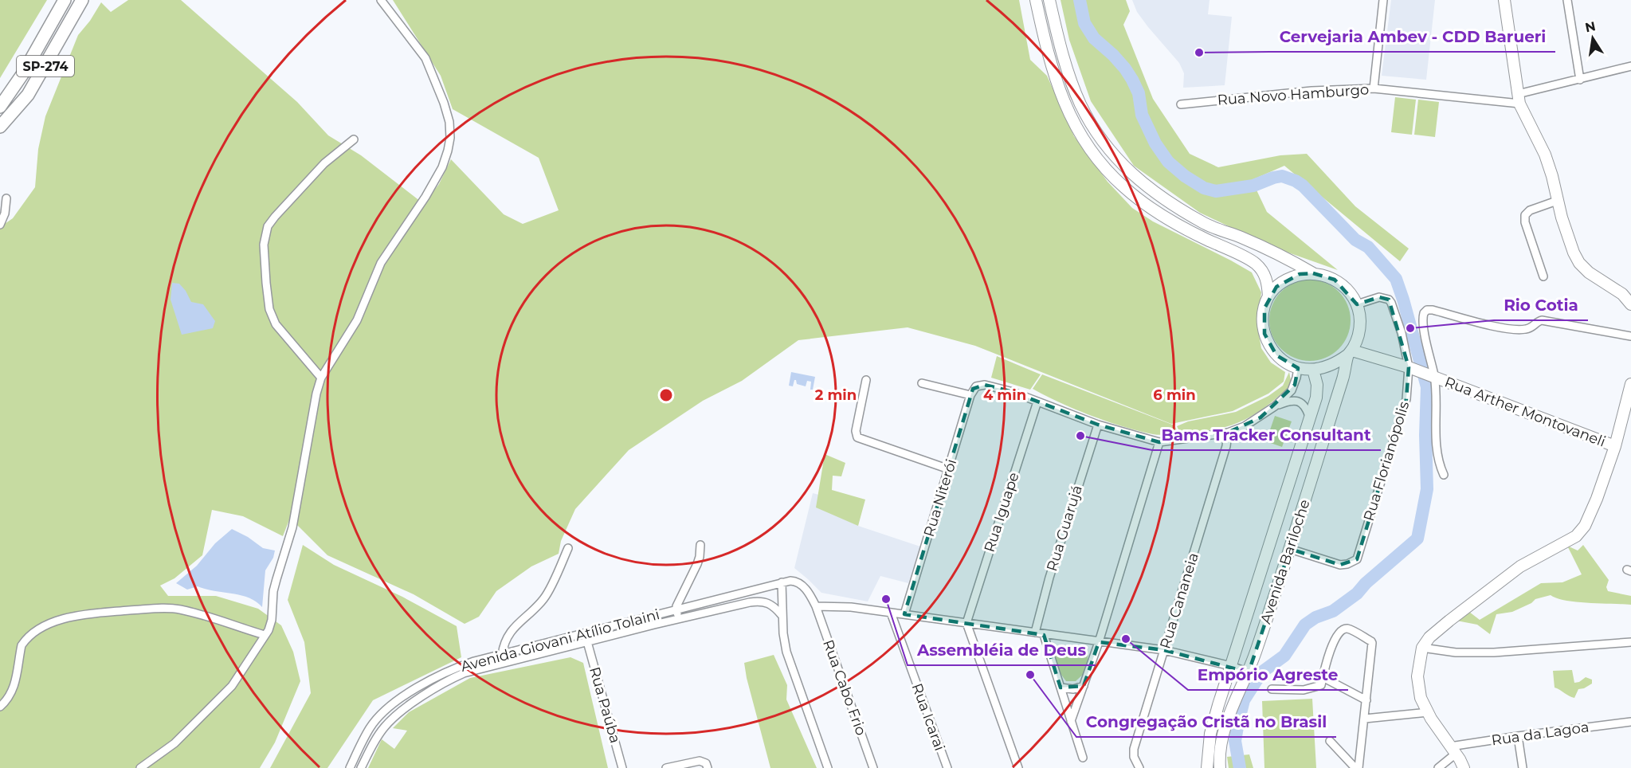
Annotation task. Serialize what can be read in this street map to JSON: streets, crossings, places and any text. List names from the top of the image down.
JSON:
{
  "streets": {
    "main road": ["SP-274", "Rua Arther Montovaneli", "Avenida Bariloche"],
    "street": [
      "Rua Novo Hamburgo",
      "Rua Florianópolis",
      "Rua Niterói",
      "Rua Iguape",
      "Rua Guarujá",
      "Rua Cananeia",
      "Avenida Giovani Atílio Tolaini",
      "Rua Cabo Frio",
      "Rua Paúba",
      "Rua Icarai",
      "Rua da Lagoa"
    ]
  },
  "crossings": [
    ["Rua Arther Montovaneli", "Rua Florianópolis"],
    ["Rua Arther Montovaneli", "Avenida Bariloche"],
    ["Rua Florianópolis", "Avenida Bariloche"],
    ["Rua Niterói", "Rua Iguape"],
    ["Avenida Giovani Atílio Tolaini", "Rua Cabo Frio"],
    ["Avenida Giovani Atílio Tolaini", "Rua Paúba"]
  ],
  "places": [
    "Cervejaria Ambev - CDD Barueri",
    "Rio Cotia",
    "Bams Tracker Consultant",
    "Assembléia de Deus",
    "Empório Agreste",
    "Congregação Cristã no Brasil"
  ],
  "north": "top",
  "rings": ["2 min", "4 min", "6 min"]
}
